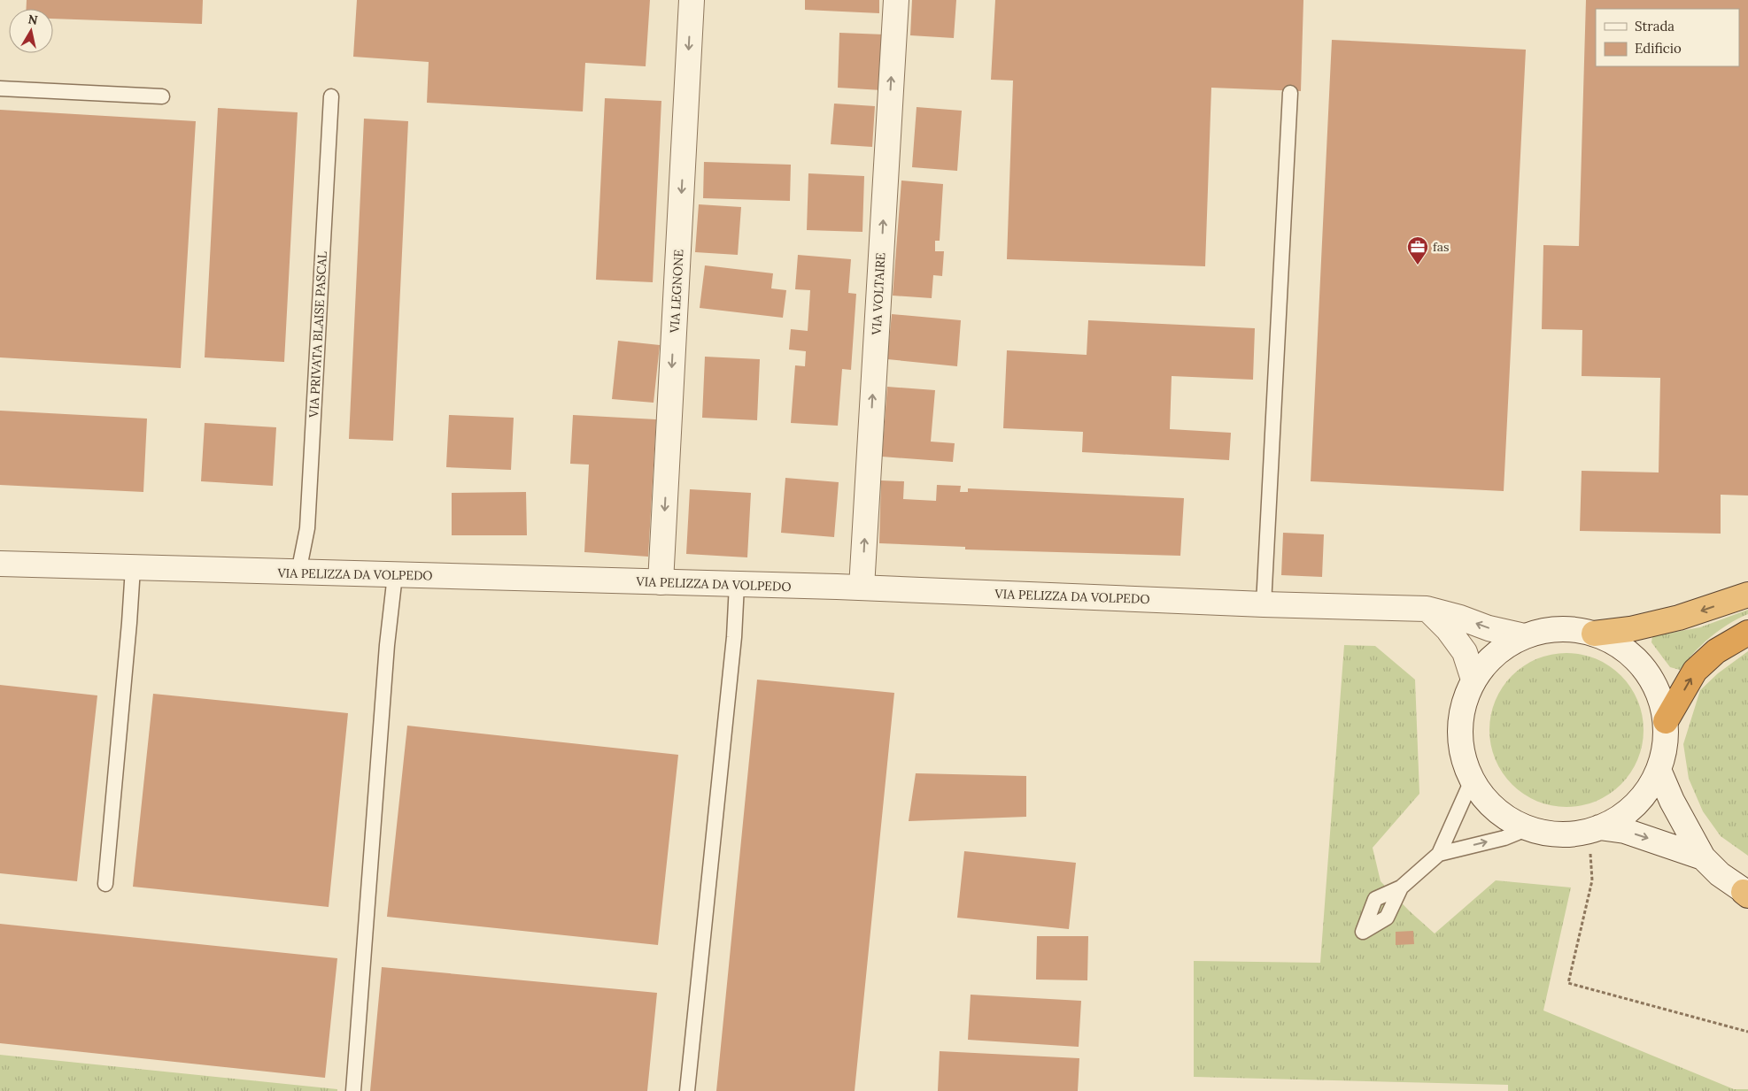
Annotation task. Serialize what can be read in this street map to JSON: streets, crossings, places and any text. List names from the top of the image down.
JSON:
{
  "streets": {
    "street": ["VIA LEGNONE", "VIA VOLTAIRE", "VIA PELIZZA DA VOLPEDO"],
    "lane": ["VIA PRIVATA BLAISE PASCAL"]
  },
  "crossings": [
    ["VIA LEGNONE", "VIA PELIZZA DA VOLPEDO"],
    ["VIA VOLTAIRE", "VIA PELIZZA DA VOLPEDO"],
    ["VIA PRIVATA BLAISE PASCAL", "VIA PELIZZA DA VOLPEDO"]
  ],
  "one_way": ["VIA LEGNONE", "VIA VOLTAIRE"],
  "places": {
    "office": ["fas"]
  },
  "legend": ["Strada", "Edificio"],
  "north": "top"
}
